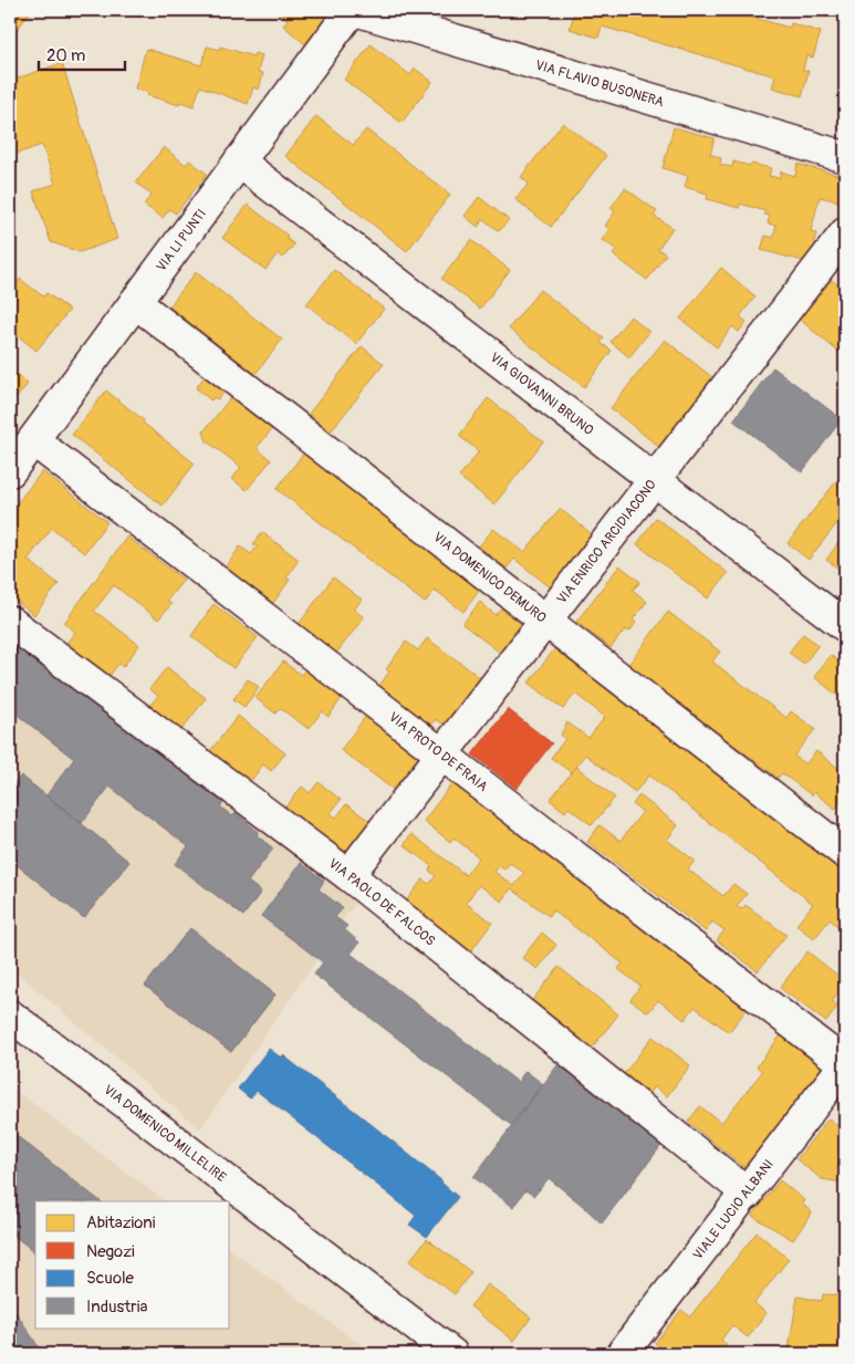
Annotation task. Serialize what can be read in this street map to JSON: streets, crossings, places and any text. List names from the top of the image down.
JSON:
{
  "streets": {
    "street": [
      "VIA FLAVIO BUSONERA",
      "VIA LI PUNTI",
      "VIA GIOVANNI BRUNO",
      "VIA ENRICO ARCIDIACONO",
      "VIA DOMENICO DEMURO",
      "VIA PROTO DE FRAIA",
      "VIA PAOLO DE FALCOS",
      "VIA DOMENICO MILLELIRE",
      "VIALE LUCIO ALBANI"
    ]
  },
  "crossings": [
    ["VIA FLAVIO BUSONERA", "VIA LI PUNTI"],
    ["VIA LI PUNTI", "VIA GIOVANNI BRUNO"],
    ["VIA LI PUNTI", "VIA DOMENICO DEMURO"],
    ["VIA LI PUNTI", "VIA PROTO DE FRAIA"],
    ["VIA GIOVANNI BRUNO", "VIA ENRICO ARCIDIACONO"],
    ["VIA ENRICO ARCIDIACONO", "VIA DOMENICO DEMURO"],
    ["VIA ENRICO ARCIDIACONO", "VIA PROTO DE FRAIA"],
    ["VIA ENRICO ARCIDIACONO", "VIA PAOLO DE FALCOS"],
    ["VIA PROTO DE FRAIA", "VIALE LUCIO ALBANI"],
    ["VIA PAOLO DE FALCOS", "VIALE LUCIO ALBANI"]
  ],
  "legend": [
    "Abitazioni",
    "Negozi",
    "Scuole",
    "Industria"
  ],
  "scale_bar": "20 m"
}
